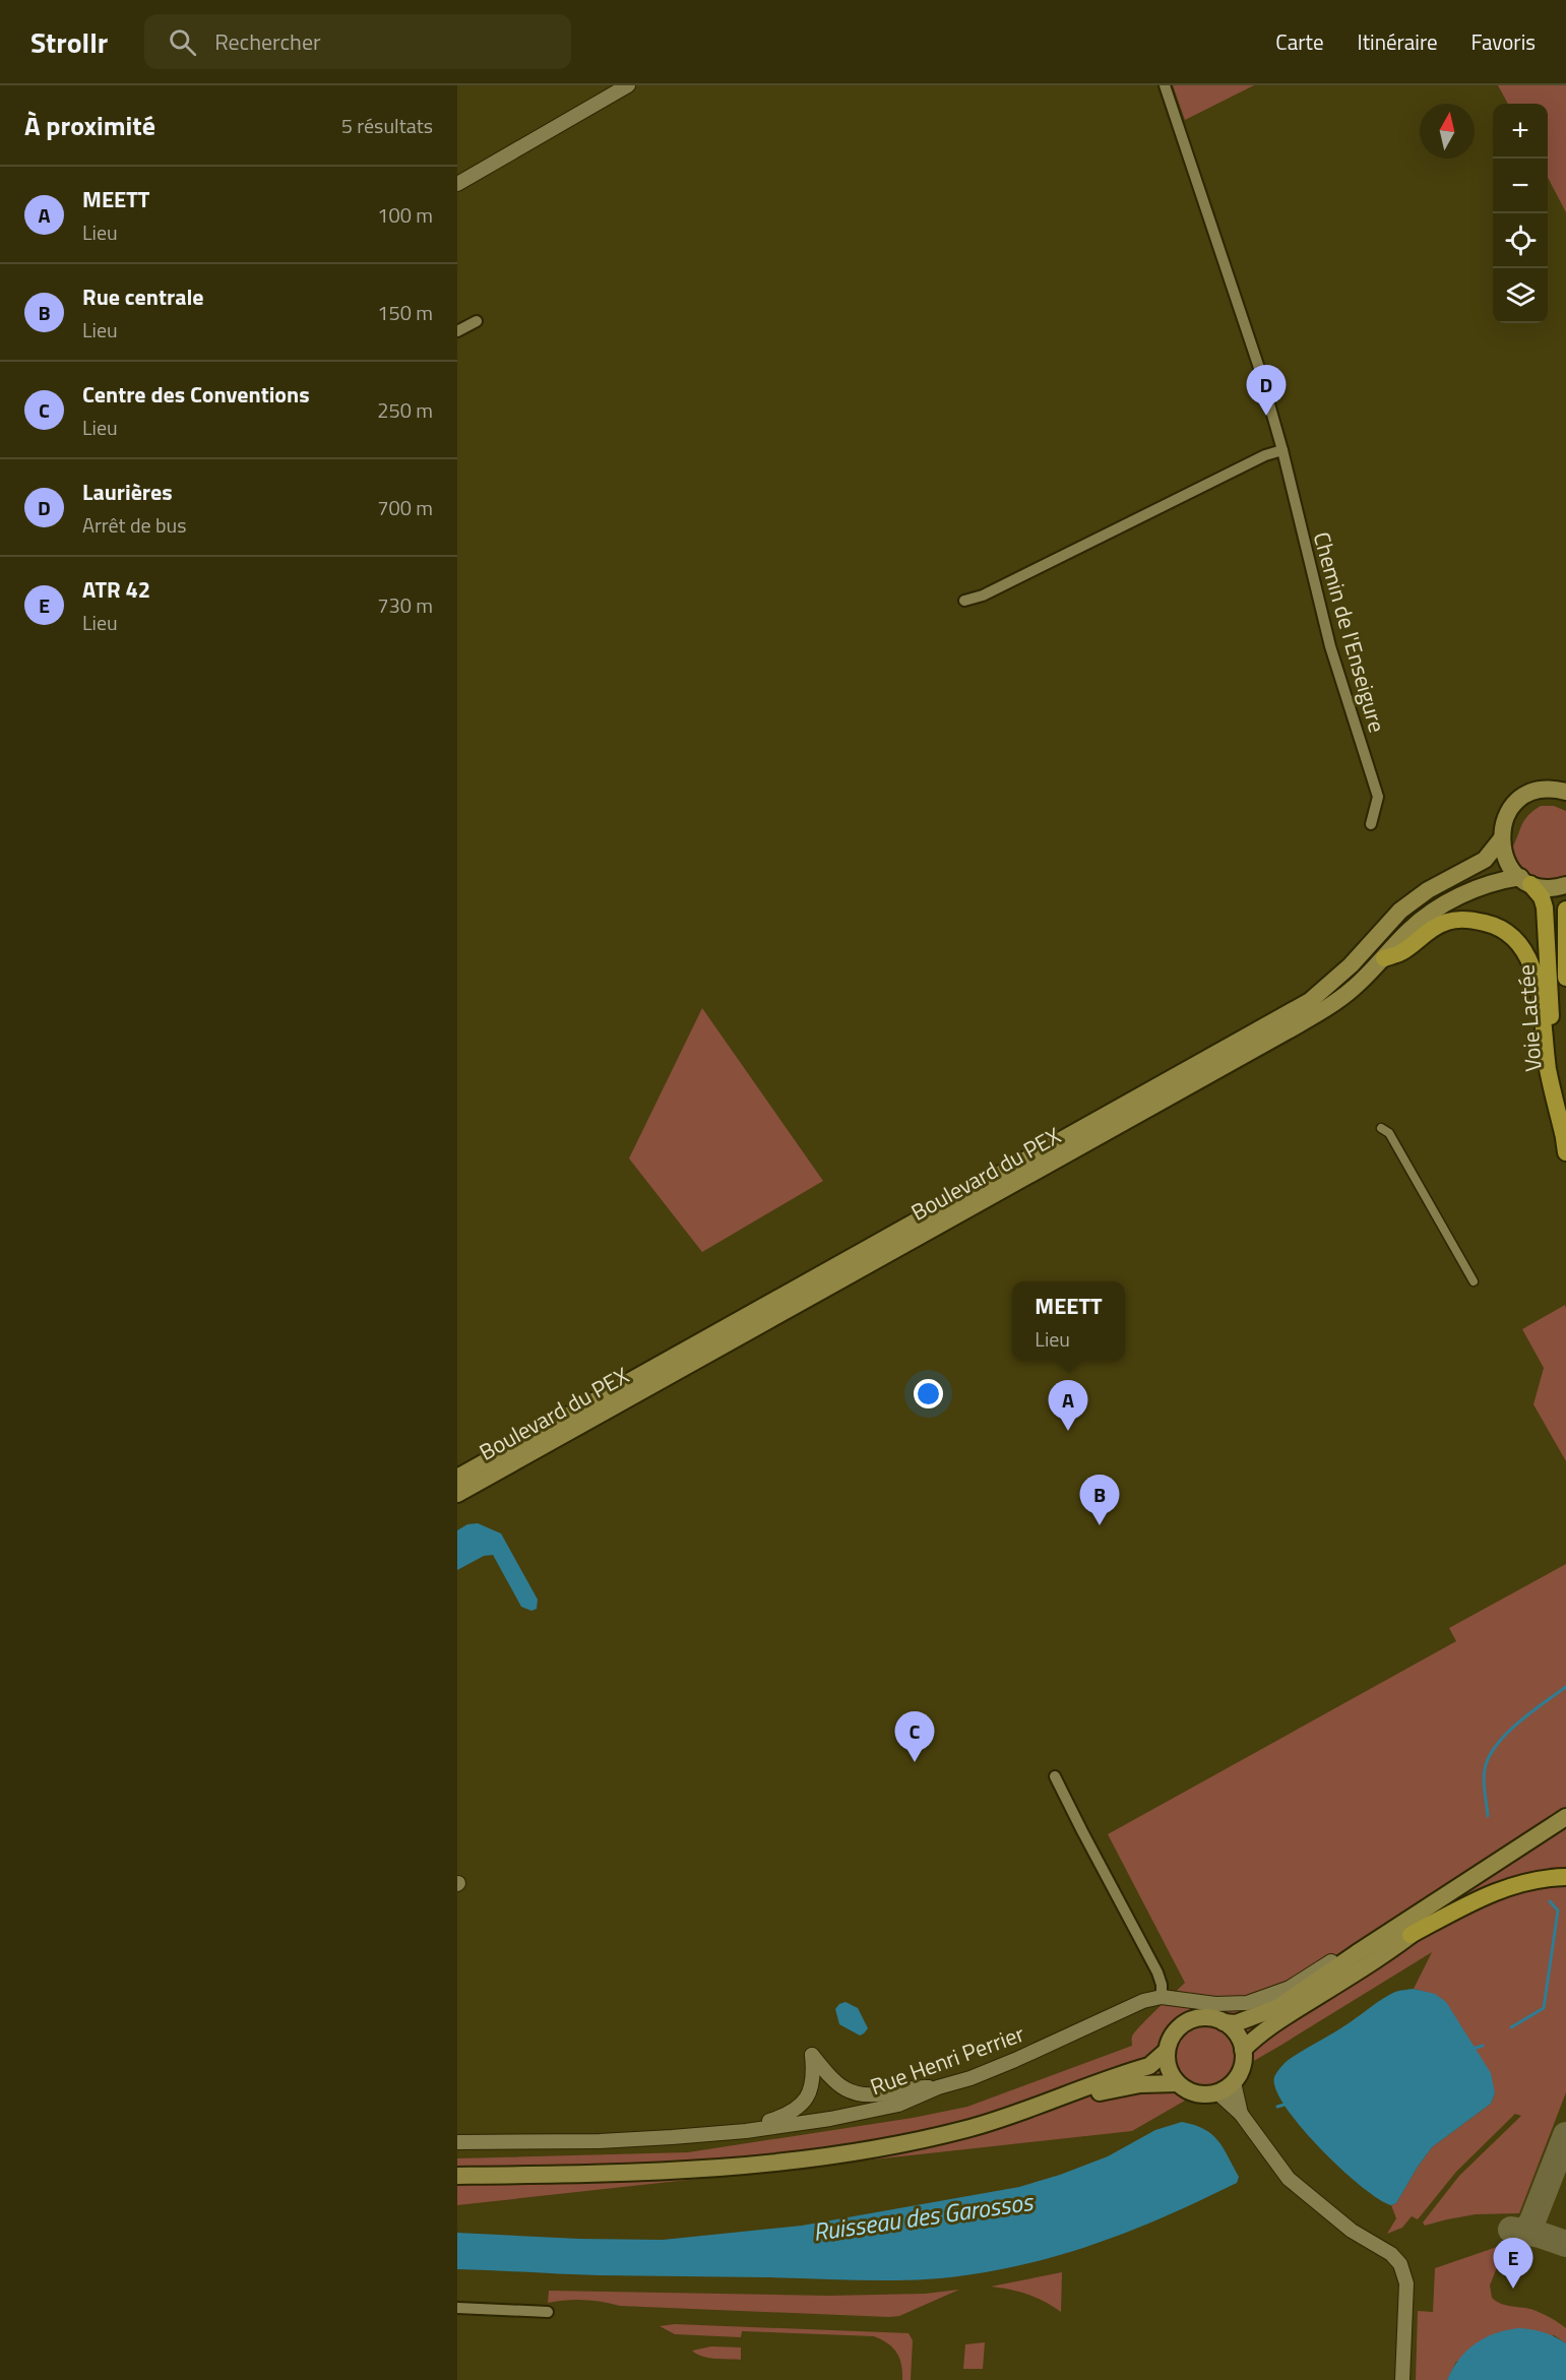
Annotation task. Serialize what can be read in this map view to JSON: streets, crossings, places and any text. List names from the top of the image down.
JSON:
{
  "streets": {
    "highway": ["Voie Lactée"],
    "main road": ["Boulevard du PEX"],
    "street": ["Chemin de l'Enseigure", "Rue Henri Perrier"]
  },
  "crossings": [
    ["Voie Lactée", "Boulevard du PEX"]
  ],
  "water": ["Ruisseau des Garossos"],
  "north": "top",
  "page": {
    "header": "Strollr",
    "search": "Rechercher",
    "nav": ["Carte", "Itinéraire", "Favoris"],
    "heading": ["À proximité", "5 résultats"],
    "map_buttons": ["+", "−"],
    "list": [
      {
        "mark": "A",
        "name": "MEETT",
        "note": "Lieu",
        "value": "100 m"
      },
      {
        "mark": "B",
        "name": "Rue centrale",
        "note": "Lieu",
        "value": "150 m"
      },
      {
        "mark": "C",
        "name": "Centre des Conventions",
        "note": "Lieu",
        "value": "250 m"
      },
      {
        "mark": "D",
        "name": "Laurières",
        "note": "Arrêt de bus",
        "value": "700 m"
      },
      {
        "mark": "E",
        "name": "ATR 42",
        "note": "Lieu",
        "value": "730 m"
      }
    ],
    "pins": [
      "D",
      "A",
      "B",
      "C",
      "E"
    ],
    "popup": ["MEETT", "Lieu"]
  }
}
